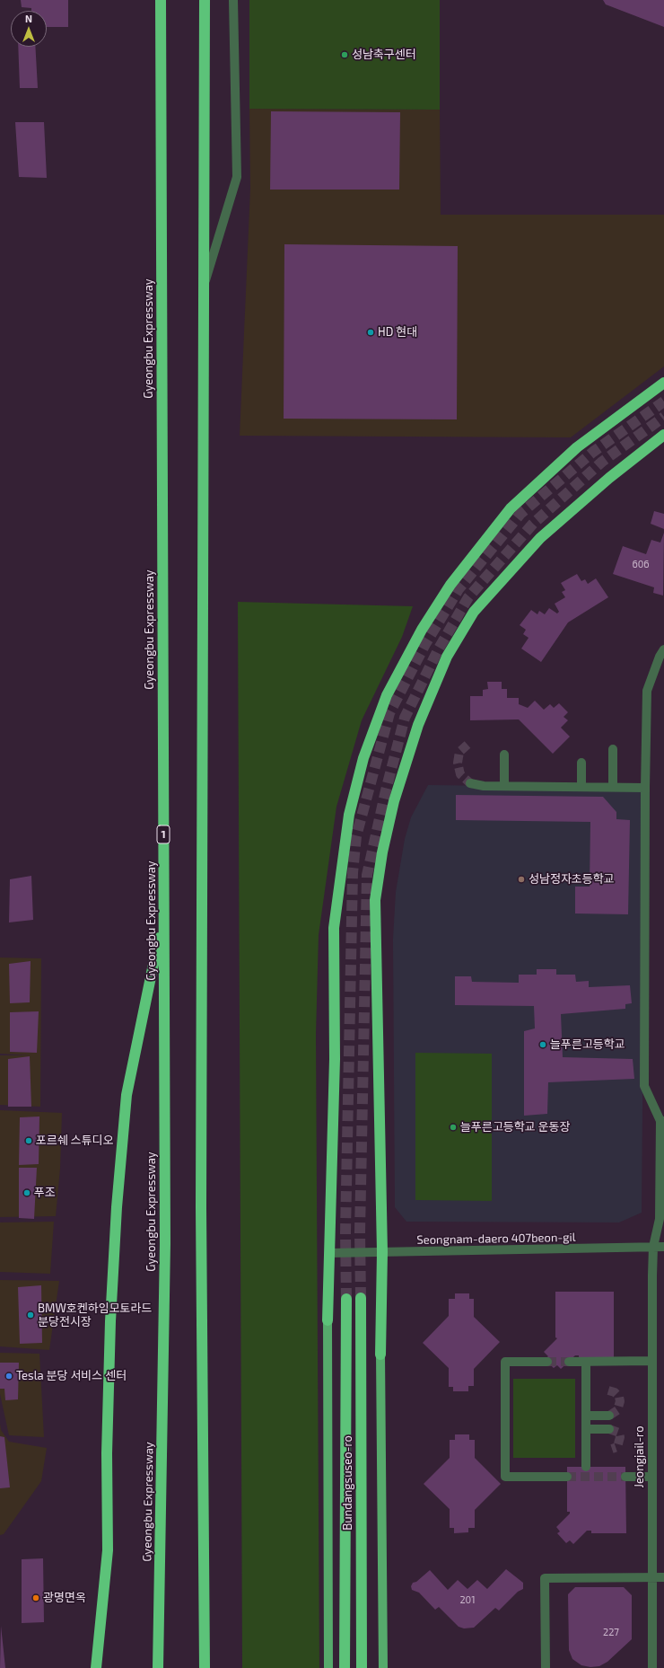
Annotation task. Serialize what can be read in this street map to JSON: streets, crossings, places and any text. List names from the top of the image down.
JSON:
{
  "streets": {
    "highway": ["Gyeongbu Expressway", "1", "Bundangsuseo-ro"],
    "street": ["Seongnam-daero 407beon-gil", "Jeongjail-ro"]
  },
  "crossings": [
    ["Seongnam-daero 407beon-gil", "Jeongjail-ro"]
  ],
  "places": [
    "성남축구센터",
    "HD 현대",
    "성남정자초등학교",
    "늘푸른고등학교",
    "늘푸른고등학교 운동장",
    "포르쉐 스튜디오",
    "푸조",
    "BMW호켄하임모토라드 분당전시장",
    "Tesla 분당 서비스 센터",
    "광명면옥"
  ],
  "house_numbers": ["606", "201", "227"],
  "north": "top"
}
